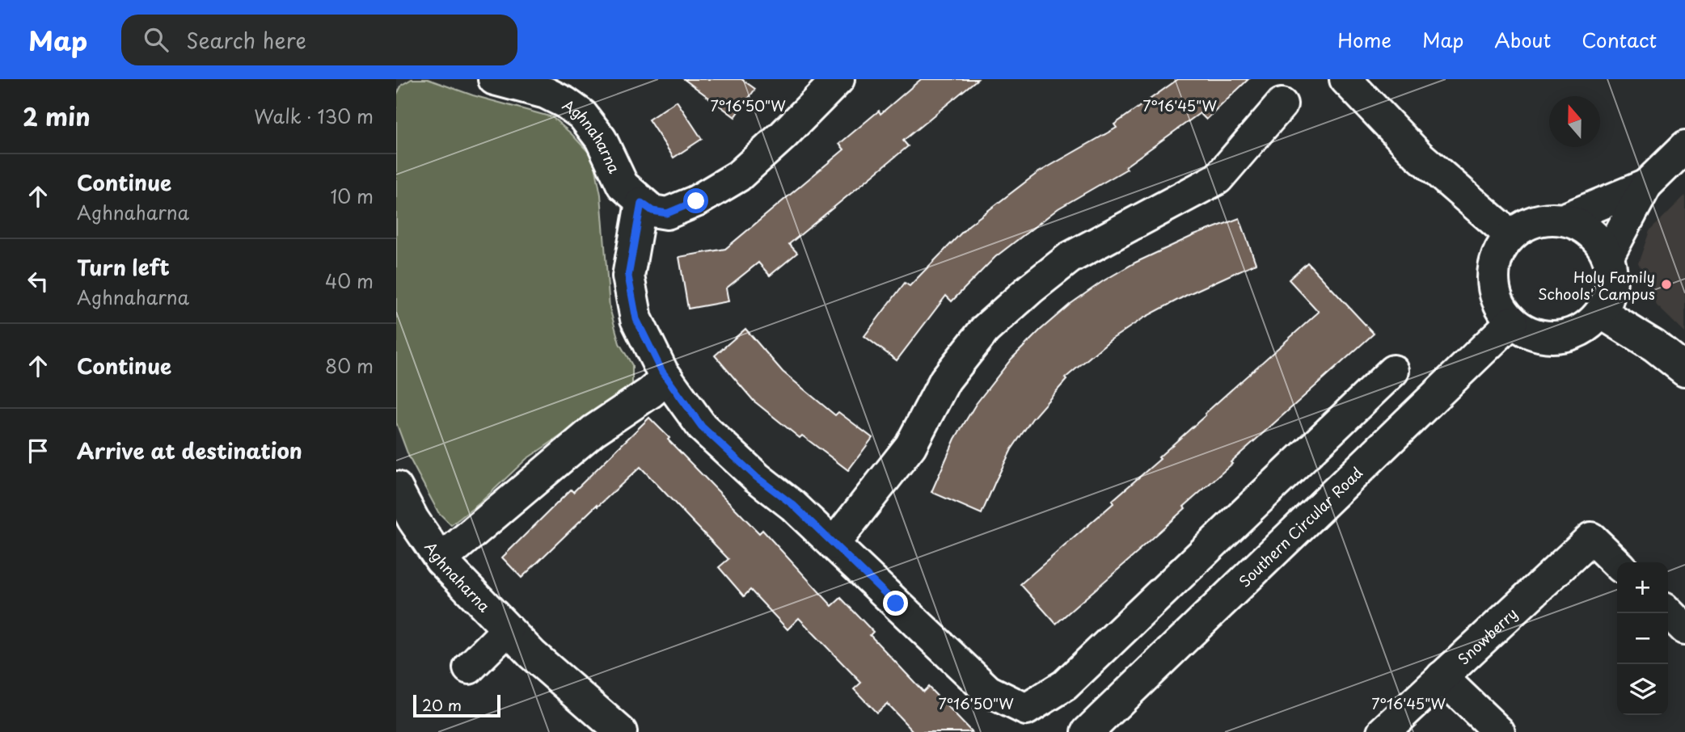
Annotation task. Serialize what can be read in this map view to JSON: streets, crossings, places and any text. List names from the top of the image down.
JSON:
{
  "streets": {
    "street": ["Aghnaharna", "Southern Circular Road", "Snowberry"]
  },
  "places": ["Holy Family Schools' Campus"],
  "scale_bar": "20 m",
  "north": "top",
  "page": {
    "header": "Map",
    "search": "Search here",
    "nav": [
      "Home",
      "Map",
      "About",
      "Contact"
    ],
    "heading": ["2 min", "Walk · 130 m"],
    "list": [
      ["Continue", "Aghnaharna", "10 m"],
      ["Turn left", "Aghnaharna", "40 m"],
      ["Continue", "80 m"],
      "Arrive at destination"
    ],
    "map_buttons": ["+", "−"],
    "scale": "20 m"
  },
  "coordinates": ["7°16'50\"W", "7°16'45\"W"]
}
